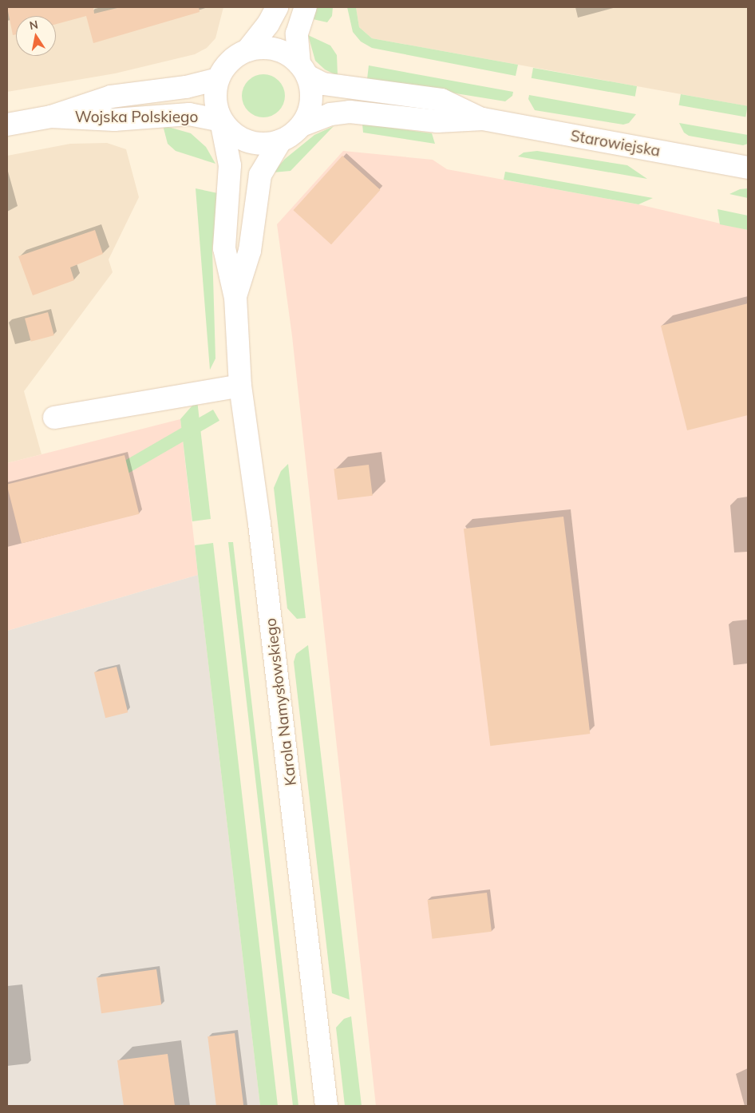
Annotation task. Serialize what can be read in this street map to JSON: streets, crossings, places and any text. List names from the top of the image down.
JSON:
{
  "streets": {
    "street": ["Wojska Polskiego", "Starowiejska", "Karola Namysłowskiego"]
  },
  "crossings": [
    ["Wojska Polskiego", "Starowiejska"],
    ["Wojska Polskiego", "Karola Namysłowskiego"],
    ["Starowiejska", "Karola Namysłowskiego"]
  ],
  "north": "top"
}
